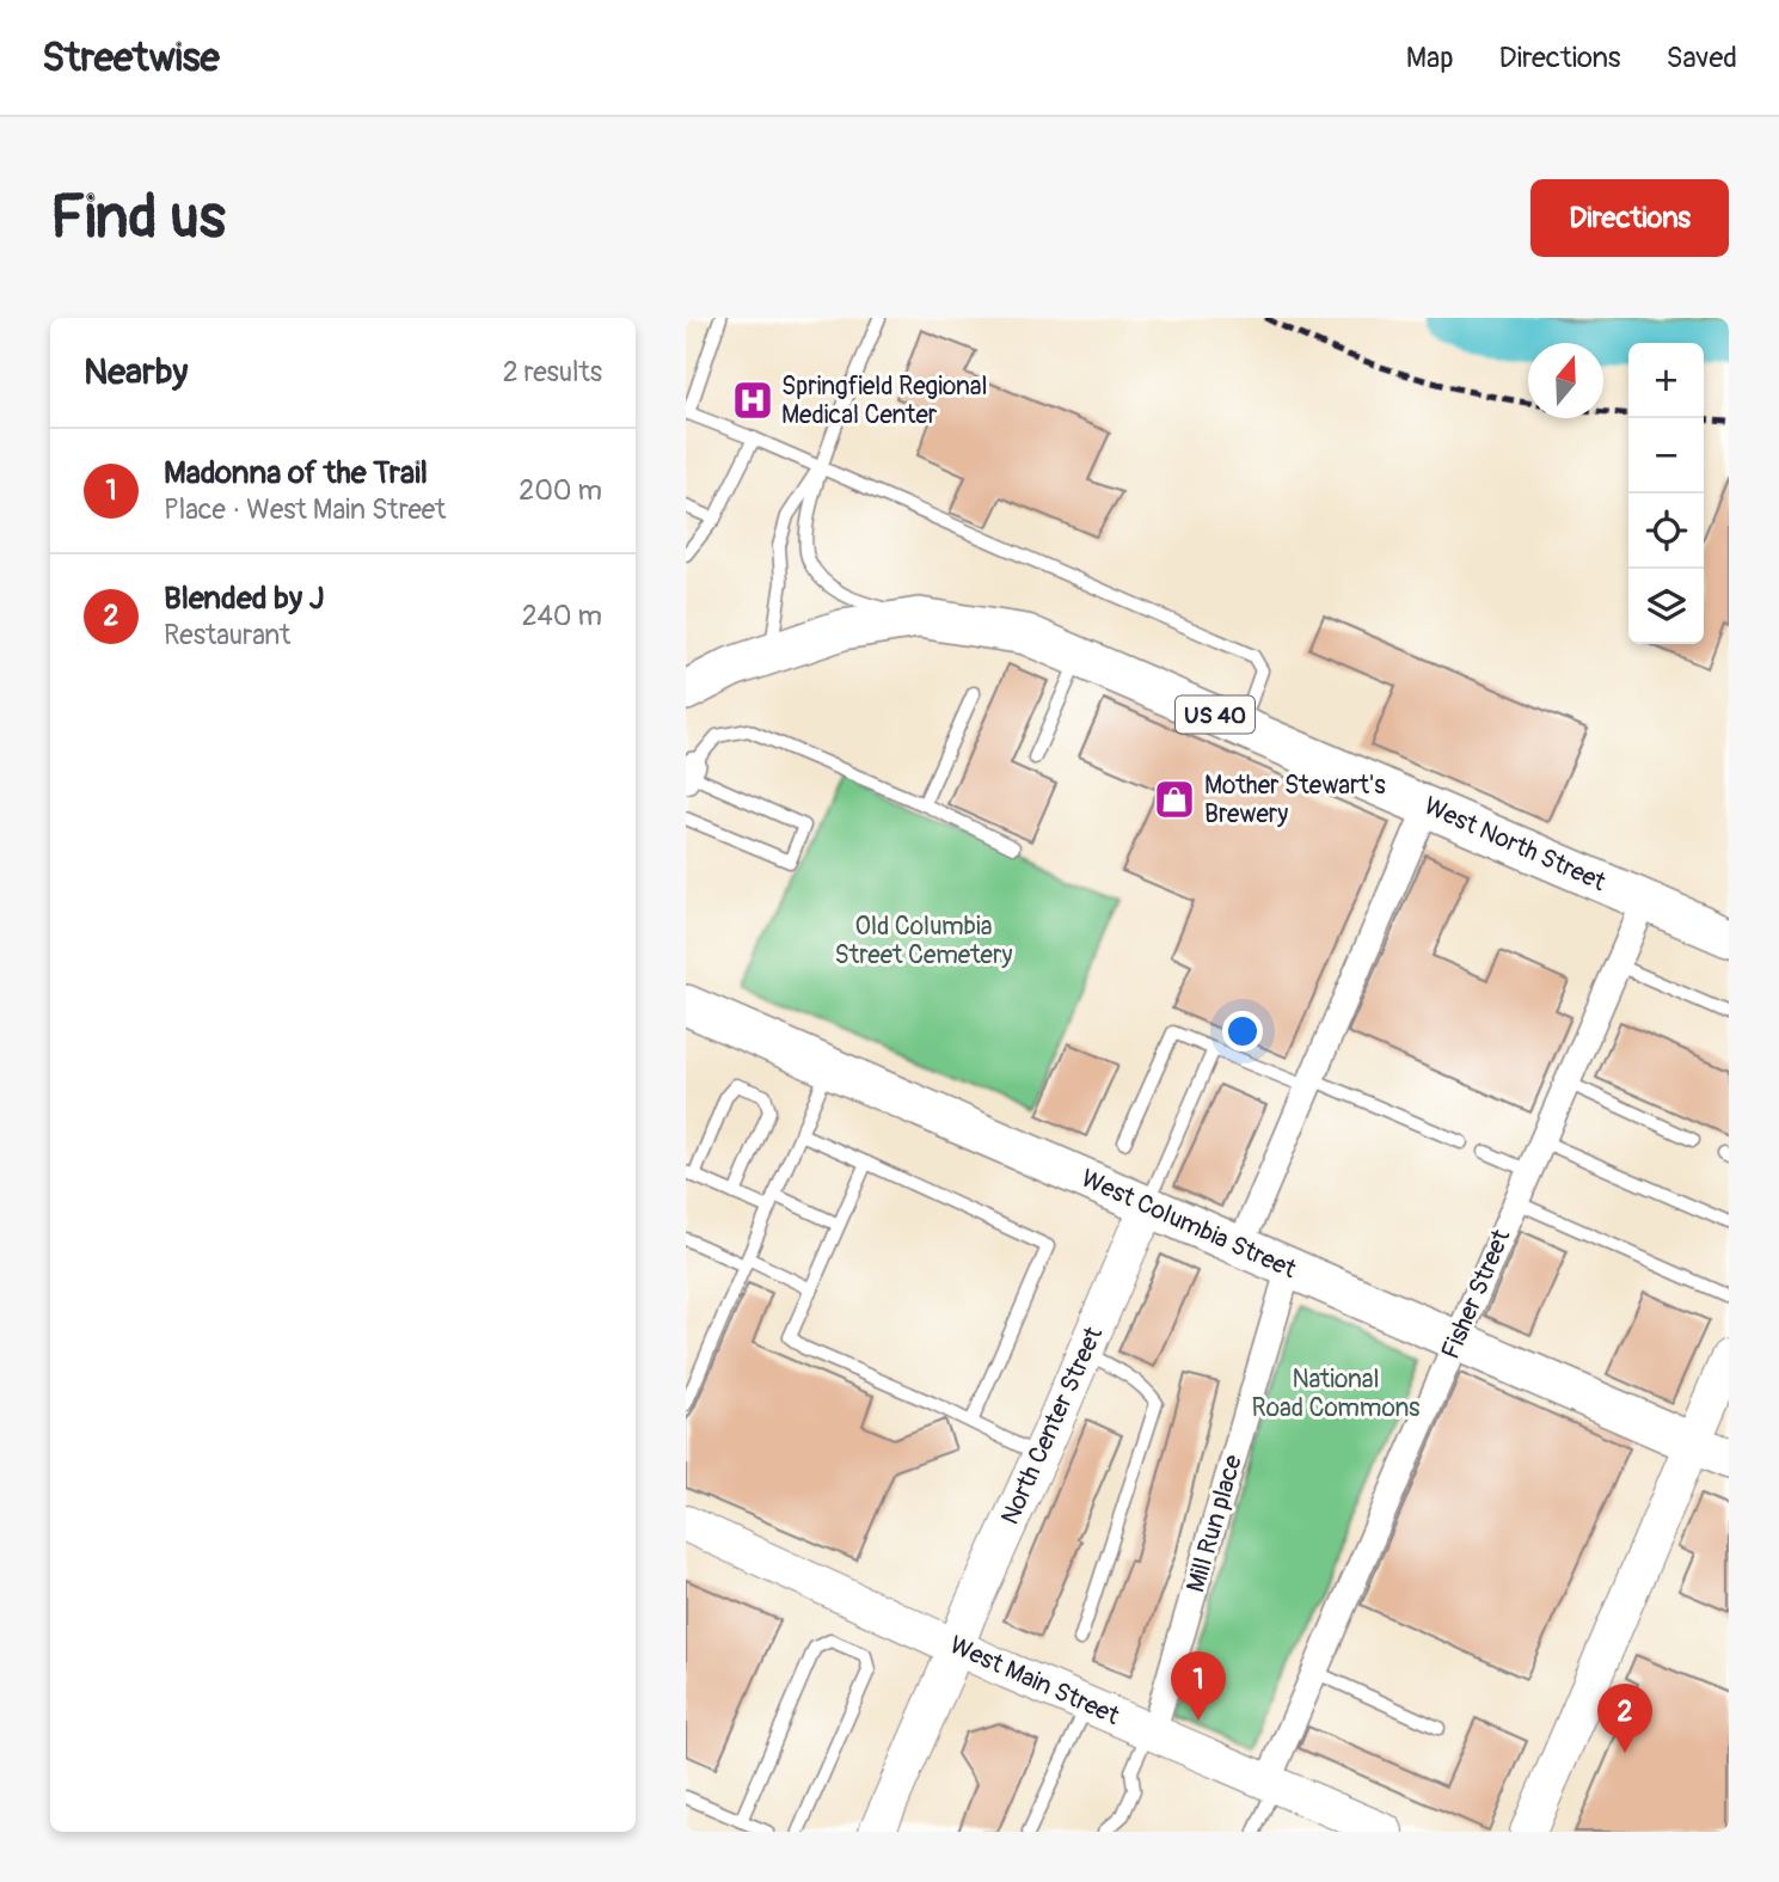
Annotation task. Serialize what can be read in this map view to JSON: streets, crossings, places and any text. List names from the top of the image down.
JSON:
{
  "streets": {
    "main road": ["US 40", "West North Street", "West Columbia Street"],
    "street": [
      "Fisher Street",
      "North Center Street",
      "Mill Run place",
      "West Main Street"
    ]
  },
  "crossings": [
    ["West North Street", "Fisher Street"],
    ["West Columbia Street", "Fisher Street"],
    ["West Columbia Street", "North Center Street"],
    ["West Columbia Street", "Mill Run place"],
    ["Fisher Street", "West Main Street"],
    ["North Center Street", "West Main Street"],
    ["Mill Run place", "West Main Street"]
  ],
  "parks": ["Old Columbia Street Cemetery", "National Road Commons"],
  "places": {
    "hospital": ["Springfield Regional Medical Center"],
    "shop": ["Mother Stewart's Brewery"]
  },
  "north": "top",
  "page": {
    "header": "Streetwise",
    "nav": ["Map", "Directions", "Saved"],
    "buttons": "Directions",
    "title": "Find us",
    "heading": ["Nearby", "2 results"],
    "map_buttons": ["+", "−"],
    "list": [
      {
        "mark": "1",
        "name": "Madonna of the Trail",
        "note": "Place · West Main Street",
        "value": "200 m"
      },
      {
        "mark": "2",
        "name": "Blended by J",
        "note": "Restaurant",
        "value": "240 m"
      }
    ],
    "pins": ["1", "2"]
  }
}
